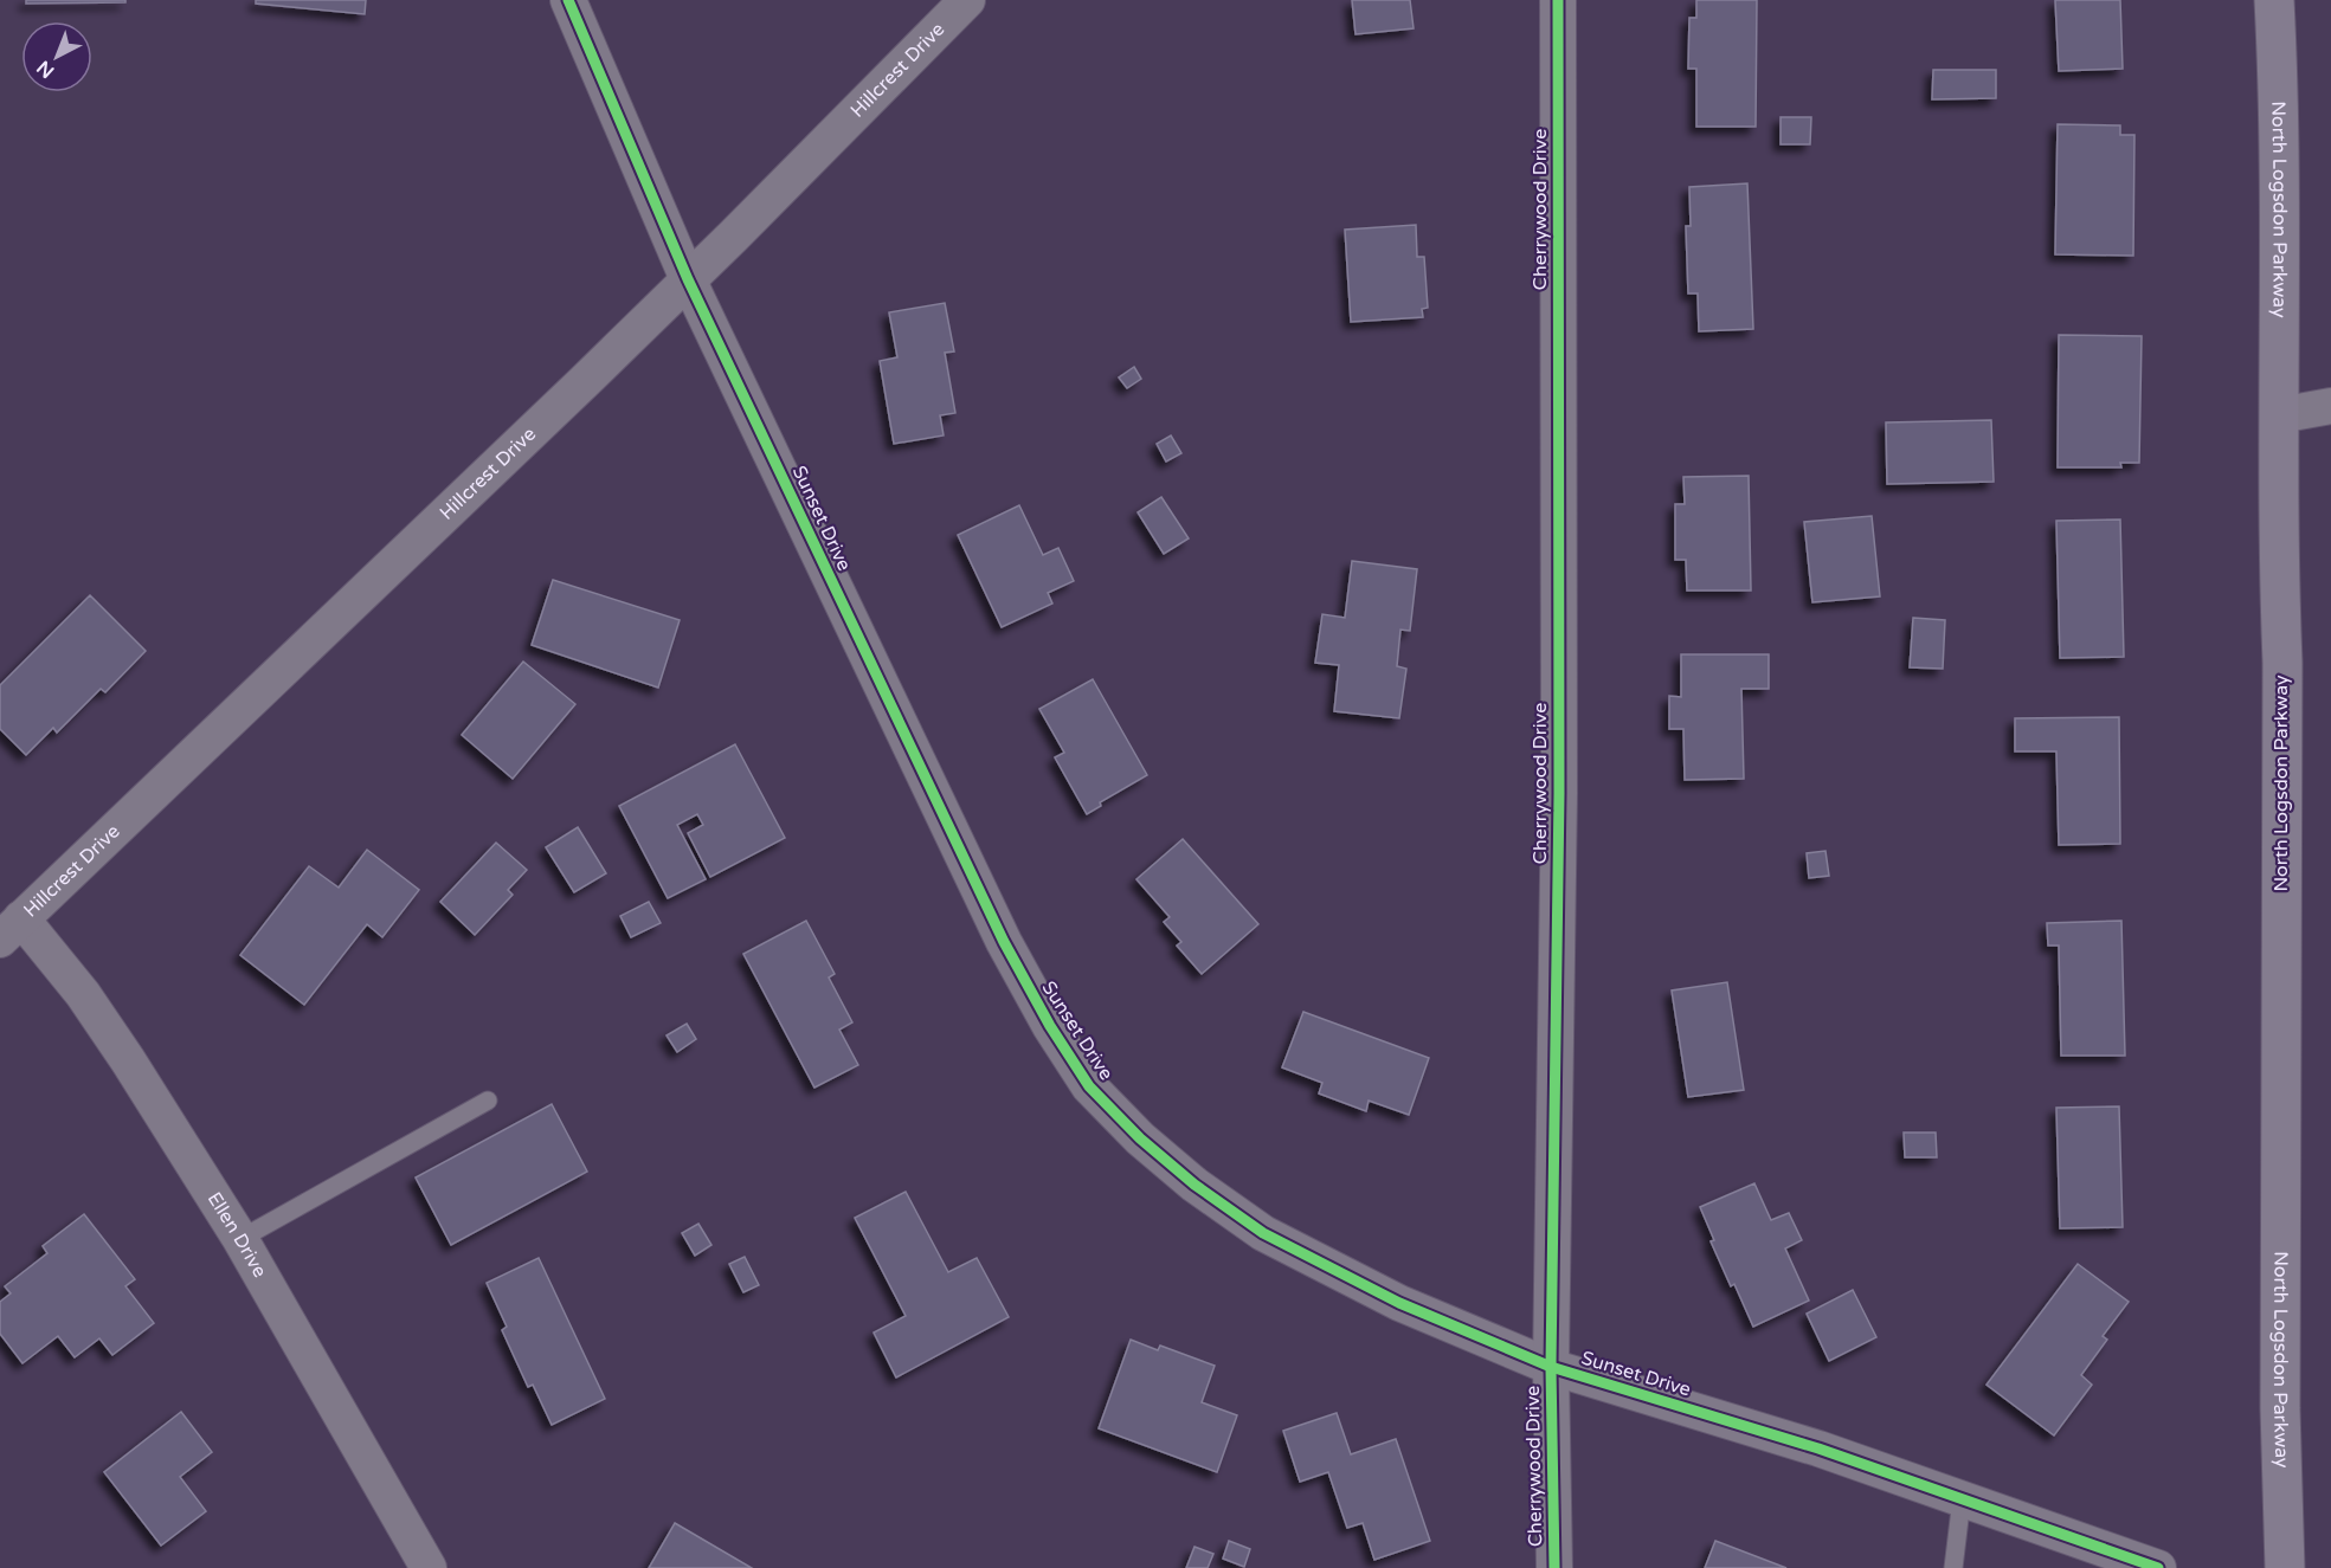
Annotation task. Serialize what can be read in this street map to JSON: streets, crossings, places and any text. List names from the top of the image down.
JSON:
{
  "streets": {
    "main road": ["North Logsdon Parkway"],
    "street": [
      "Hillcrest Drive",
      "Cherrywood Drive",
      "Sunset Drive",
      "Ellen Drive"
    ]
  },
  "crossings": [
    ["Hillcrest Drive", "Sunset Drive"],
    ["Hillcrest Drive", "Ellen Drive"],
    ["Cherrywood Drive", "Sunset Drive"]
  ],
  "north": "bottom left"
}
